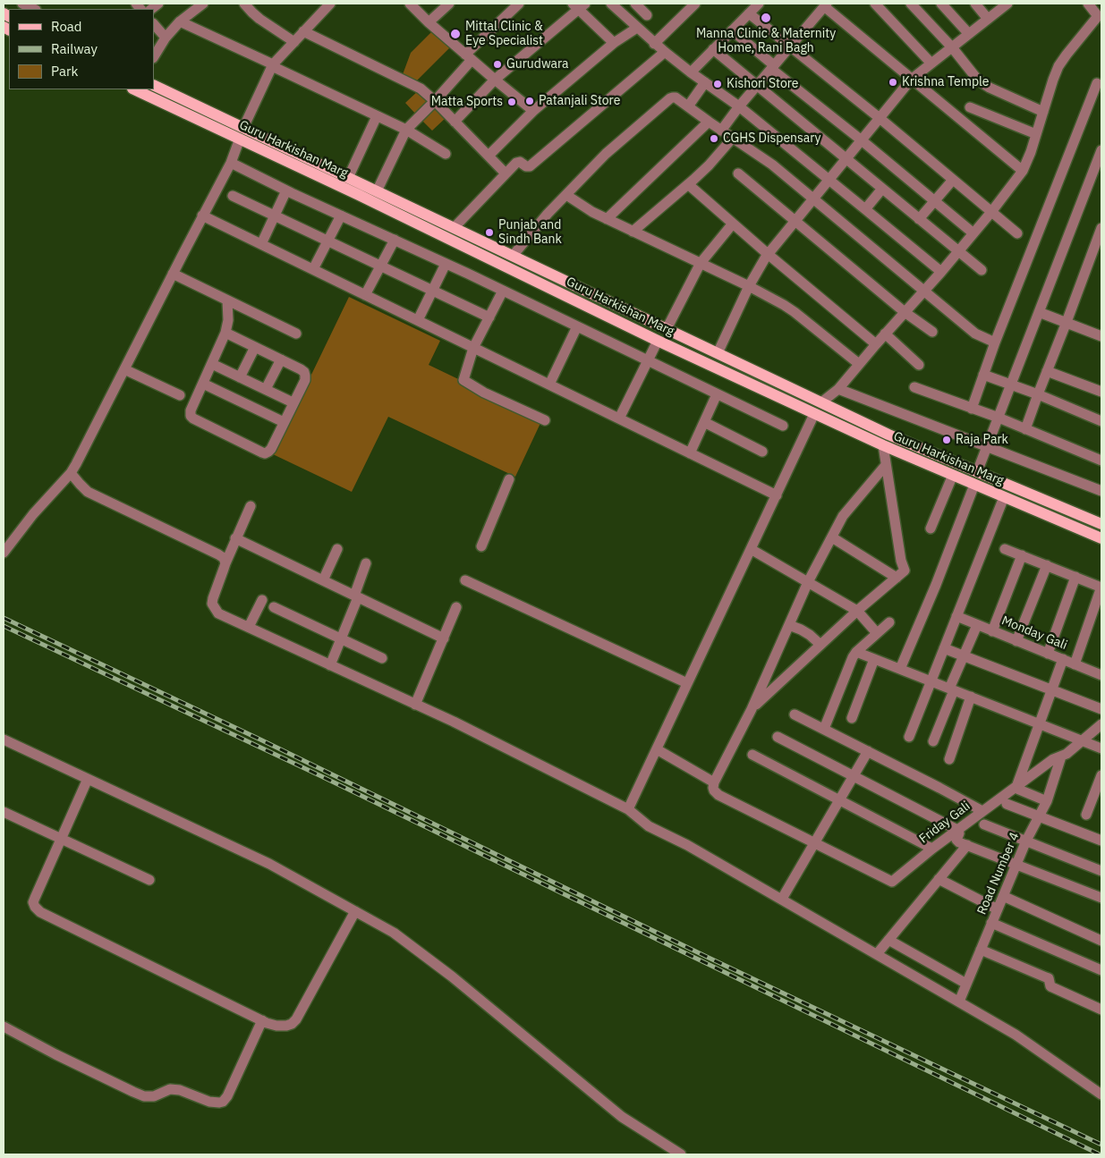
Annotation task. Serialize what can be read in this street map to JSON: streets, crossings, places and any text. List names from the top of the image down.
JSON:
{
  "streets": {
    "main road": ["Guru Harkishan Marg"],
    "street": ["Monday Gali", "Friday Gali", "Road Number 4"]
  },
  "crossings": [
    ["Friday Gali", "Road Number 4"]
  ],
  "places": [
    "Manna Clinic & Maternity Home, Rani Bagh",
    "Mittal Clinic & Eye Specialist",
    "Gurudwara",
    "Krishna Temple",
    "Kishori Store",
    "Patanjali Store",
    "Matta Sports",
    "CGHS Dispensary",
    "Punjab and Sindh Bank",
    "Raja Park"
  ],
  "legend": ["Road", "Railway", "Park"]
}
